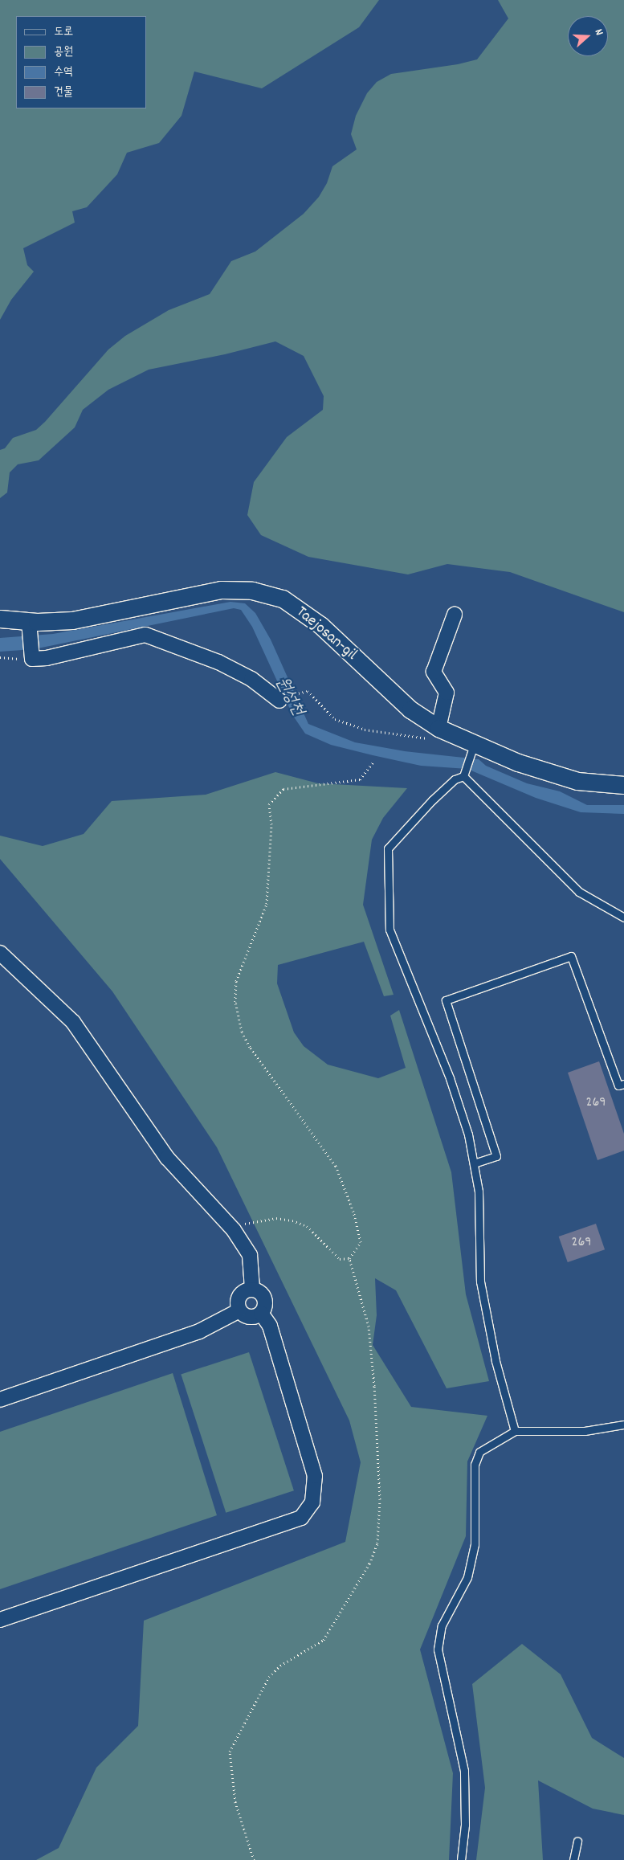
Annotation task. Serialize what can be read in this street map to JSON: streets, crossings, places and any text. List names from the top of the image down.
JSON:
{
  "streets": {
    "street": ["Taejosan-gil"]
  },
  "water": ["원성천"],
  "house_numbers": ["269", "269"],
  "legend": [
    "도로",
    "공원",
    "수역",
    "건물"
  ],
  "north": "right"
}
